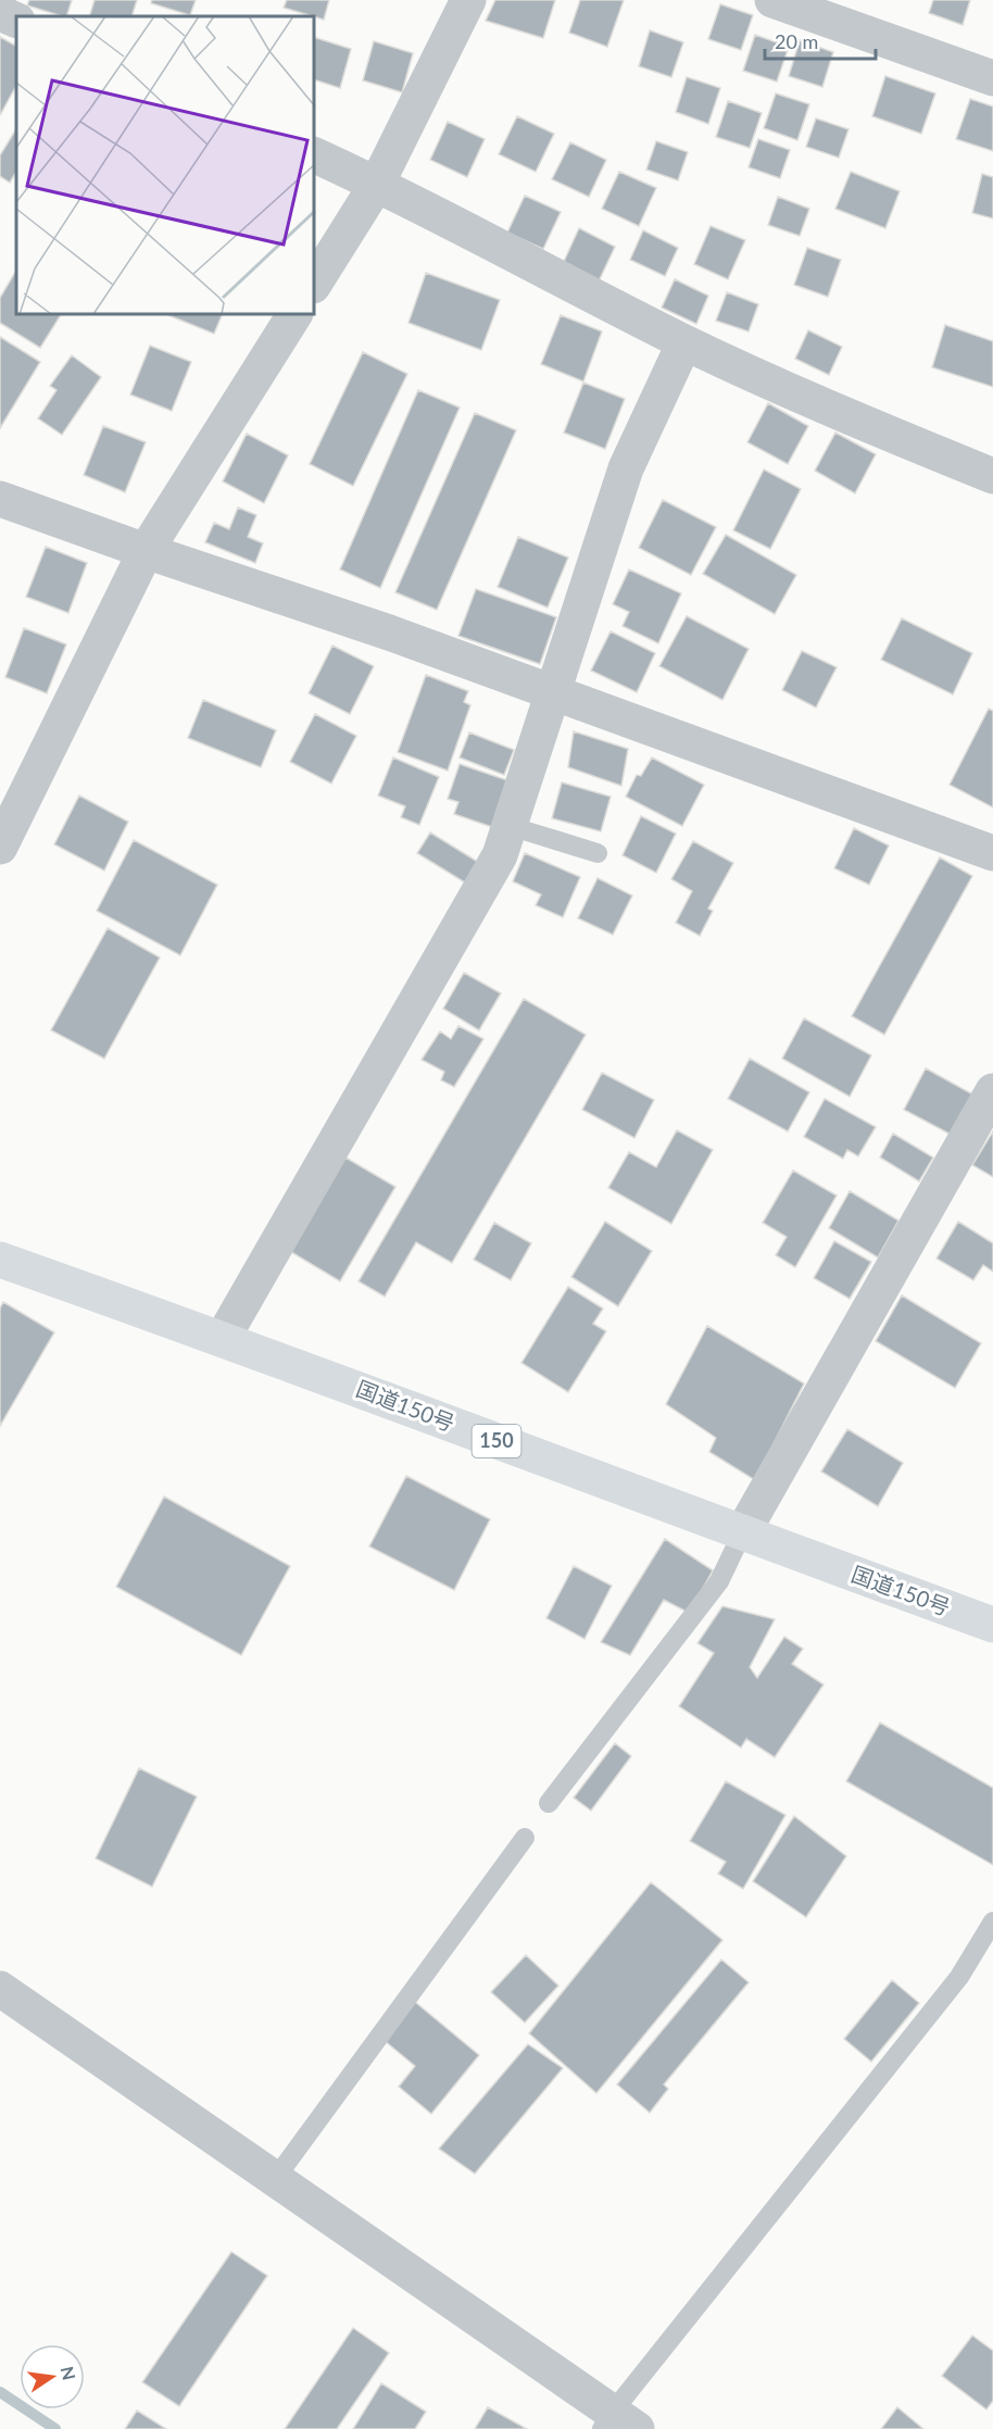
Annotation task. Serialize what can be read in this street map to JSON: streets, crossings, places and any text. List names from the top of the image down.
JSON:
{
  "streets": {
    "highway": ["国道150号", "150"]
  },
  "scale_bar": "20 m",
  "north": "right"
}
